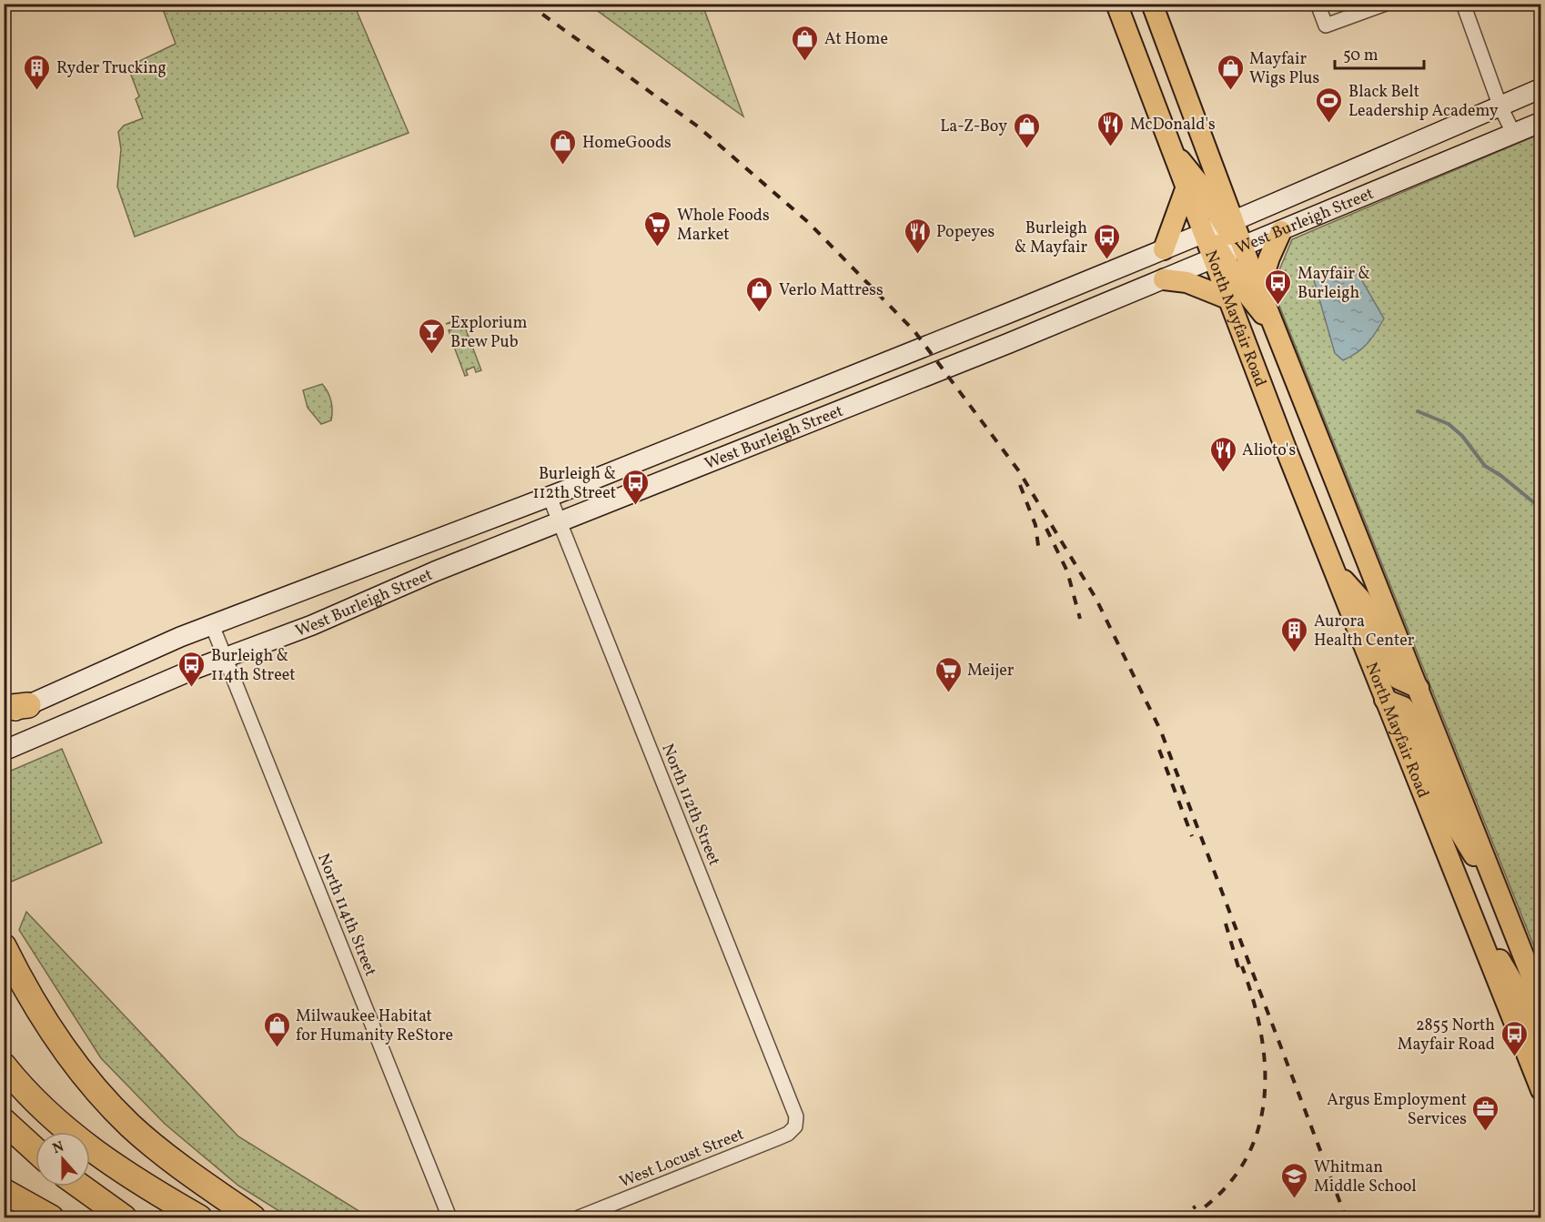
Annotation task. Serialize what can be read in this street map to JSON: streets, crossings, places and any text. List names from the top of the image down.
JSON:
{
  "streets": {
    "main road": ["West Burleigh Street", "North Mayfair Road"],
    "street": ["North 112th Street", "North 114th Street", "West Locust Street"]
  },
  "crossings": [
    ["West Burleigh Street", "North Mayfair Road"],
    ["West Burleigh Street", "North 112th Street"],
    ["West Burleigh Street", "North 114th Street"],
    ["North 112th Street", "West Locust Street"]
  ],
  "places": {
    "shop": [
      "At Home",
      "Mayfair Wigs Plus",
      "La-Z-Boy",
      "HomeGoods",
      "Verlo Mattress",
      "Milwaukee Habitat for Humanity ReStore"
    ],
    "building": ["Ryder Trucking", "Aurora Health Center"],
    "sports": ["Black Belt Leadership Academy"],
    "restaurant": ["McDonald's", "Popeyes", "Alioto's"],
    "supermarket": ["Whole Foods Market", "Meijer"],
    "bus stop": [
      "Burleigh & Mayfair",
      "Mayfair & Burleigh",
      "Burleigh & 112th Street",
      "Burleigh & 114th Street",
      "2855 North Mayfair Road"
    ],
    "bar": ["Explorium Brew Pub"],
    "office": ["Argus Employment Services"],
    "school or university": ["Whitman Middle School"]
  },
  "scale_bar": "50 m",
  "north": "top"
}
